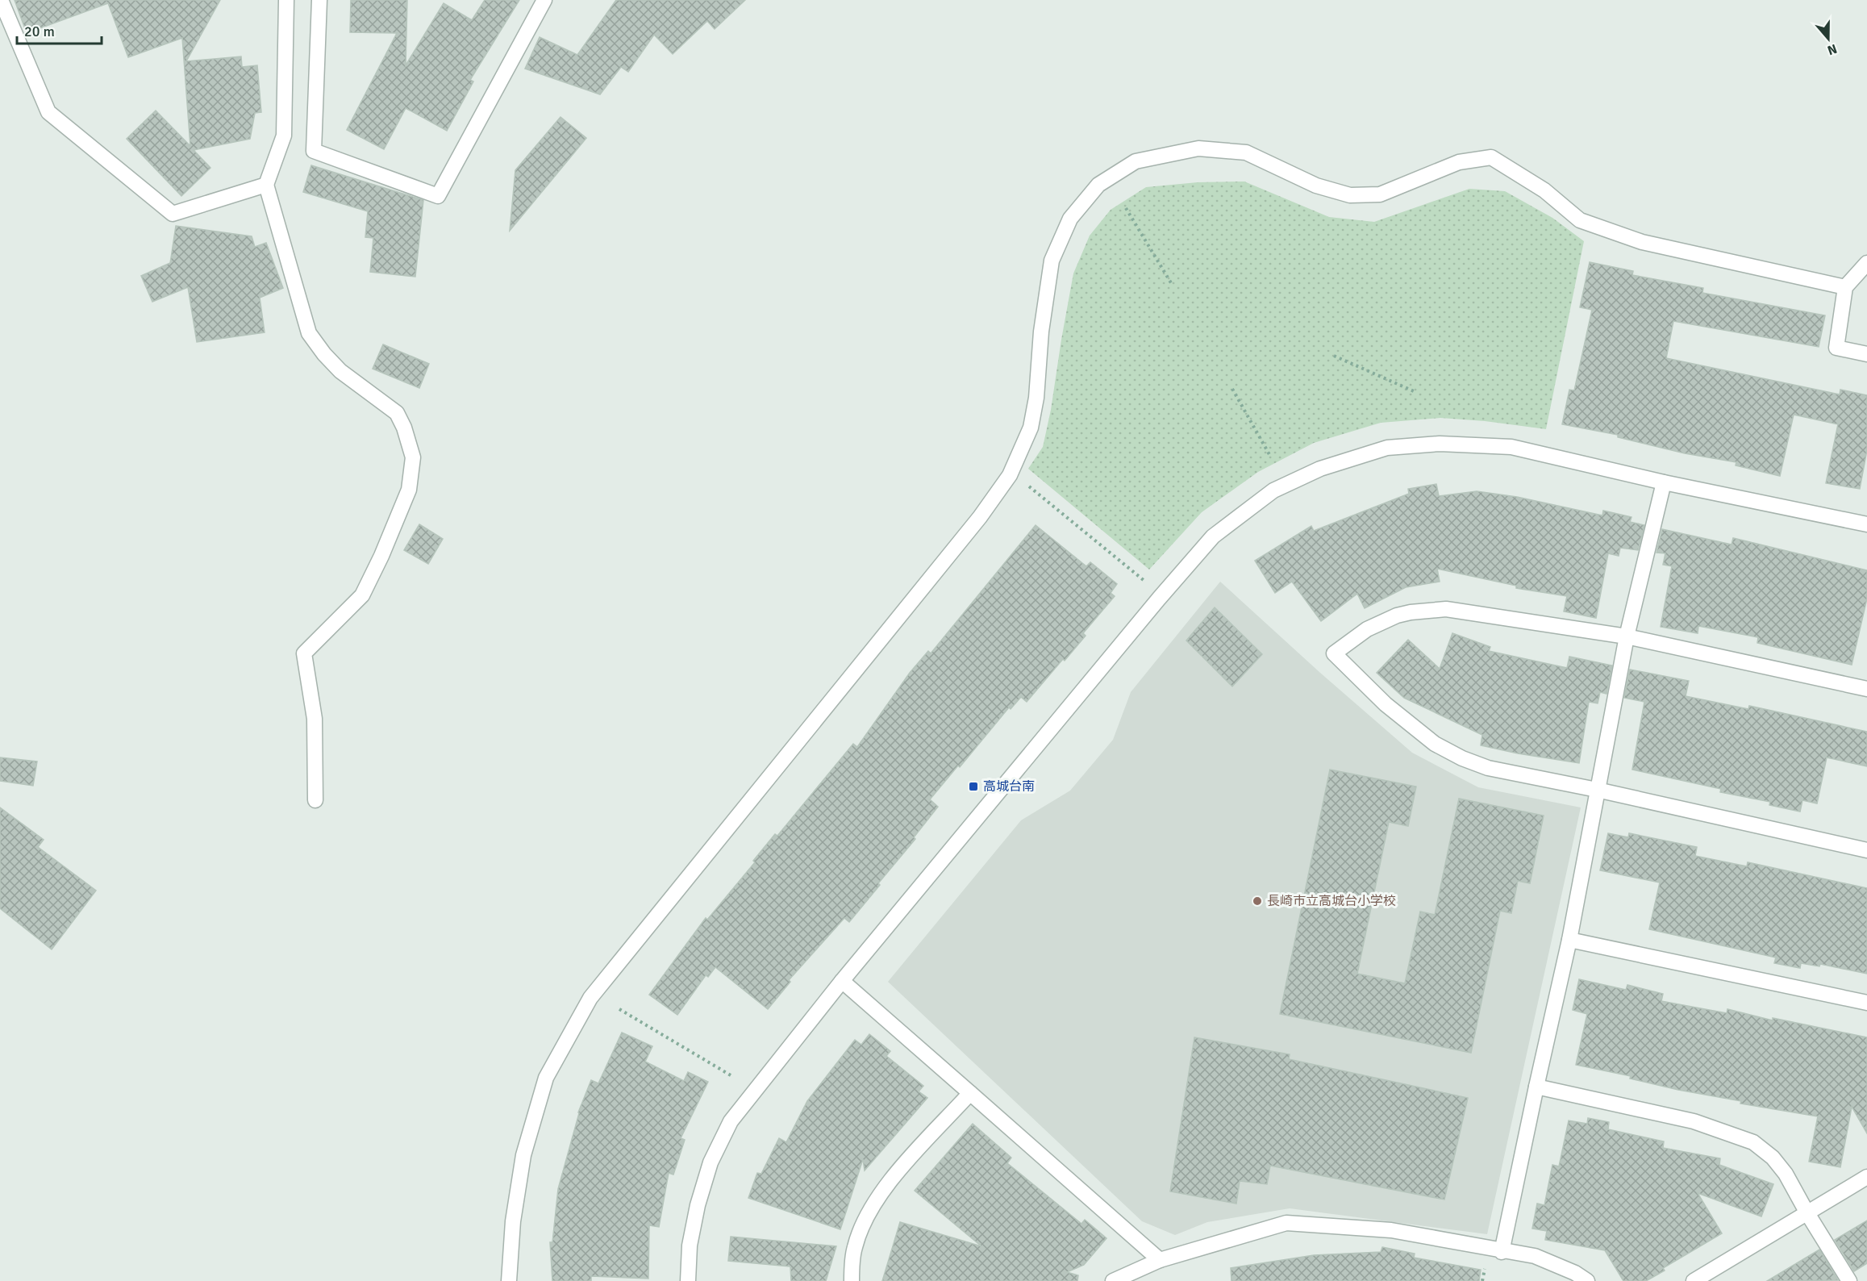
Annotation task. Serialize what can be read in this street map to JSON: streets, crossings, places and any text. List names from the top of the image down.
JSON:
{
  "places": {
    "transit": ["高城台南"],
    "other": ["長崎市立高城台小学校"]
  },
  "scale_bar": "20 m",
  "north": "bottom"
}
